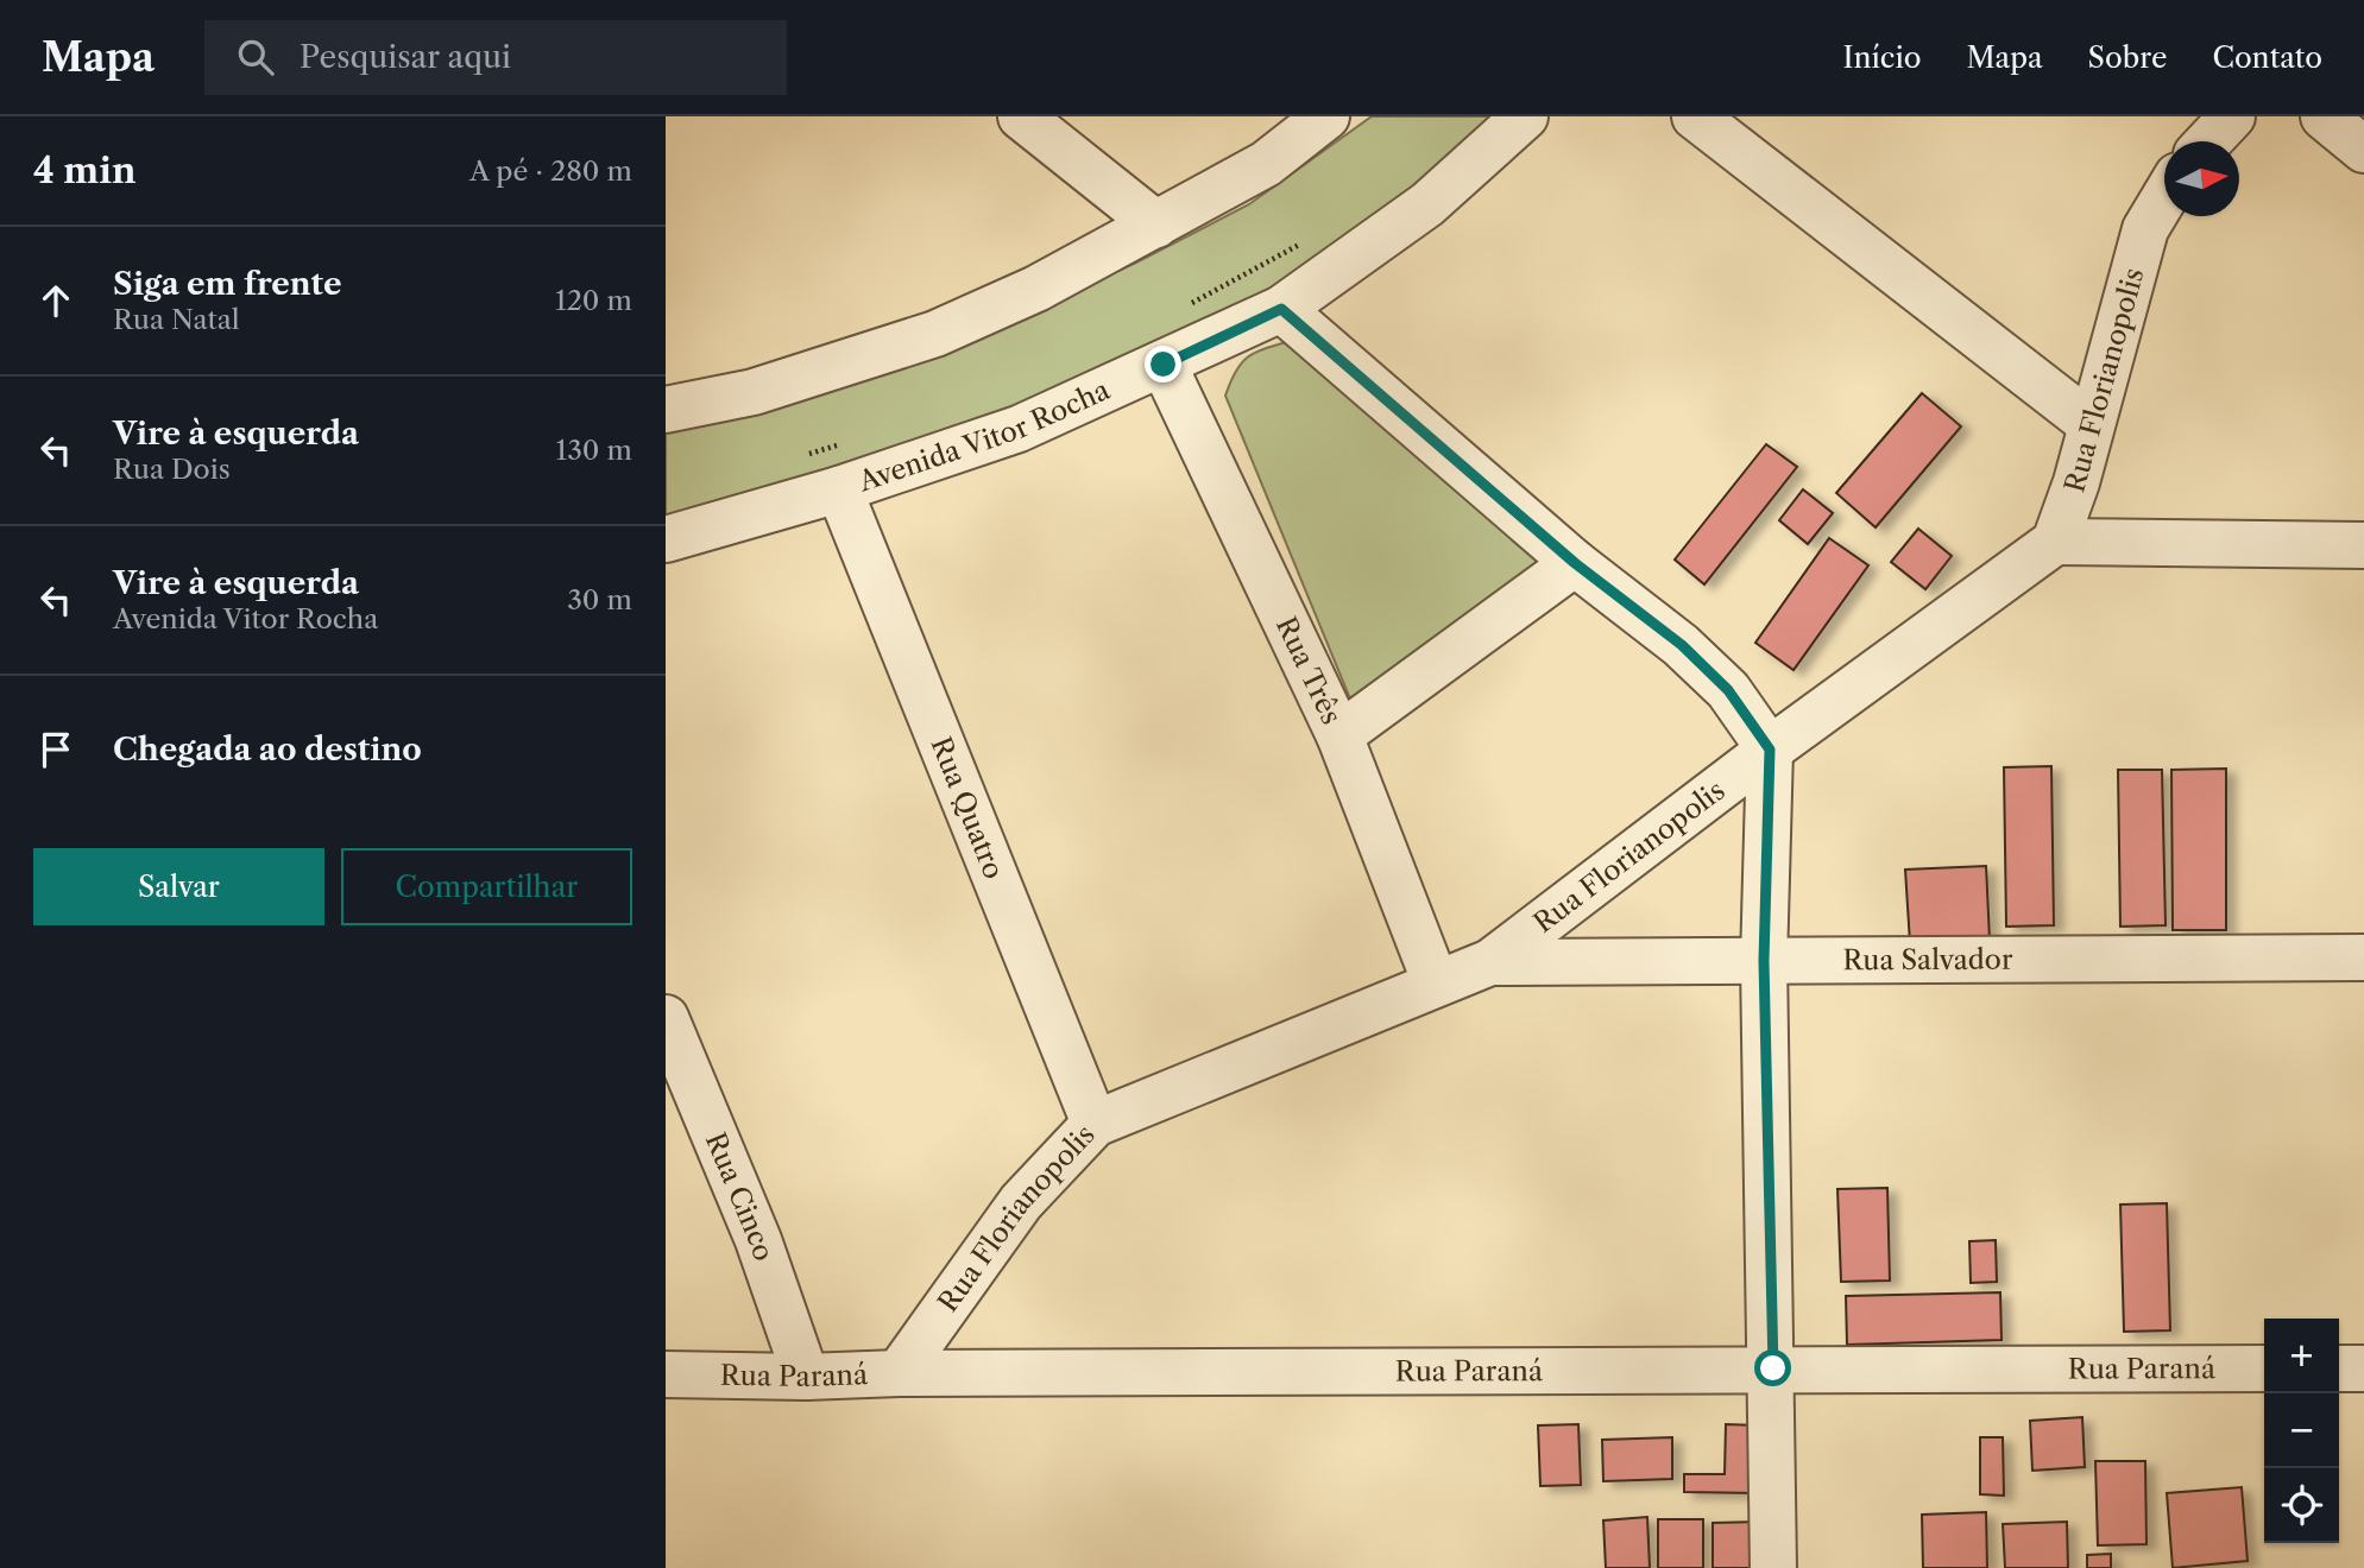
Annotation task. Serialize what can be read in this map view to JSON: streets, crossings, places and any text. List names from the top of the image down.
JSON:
{
  "streets": {
    "street": [
      "Rua Florianopolis",
      "Avenida Vitor Rocha",
      "Rua Três",
      "Rua Quatro",
      "Rua Salvador",
      "Rua Cinco",
      "Rua Paraná"
    ]
  },
  "crossings": [
    ["Rua Florianopolis", "Rua Três"],
    ["Rua Florianopolis", "Rua Quatro"],
    ["Rua Florianopolis", "Rua Salvador"],
    ["Rua Florianopolis", "Rua Paraná"],
    ["Avenida Vitor Rocha", "Rua Três"],
    ["Avenida Vitor Rocha", "Rua Quatro"],
    ["Rua Cinco", "Rua Paraná"]
  ],
  "north": "right",
  "page": {
    "header": "Mapa",
    "search": "Pesquisar aqui",
    "nav": [
      "Início",
      "Mapa",
      "Sobre",
      "Contato"
    ],
    "heading": ["4 min", "A pé · 280 m"],
    "list": [
      ["Siga em frente", "Rua Natal", "120 m"],
      ["Vire à esquerda", "Rua Dois", "130 m"],
      ["Vire à esquerda", "Avenida Vitor Rocha", "30 m"],
      "Chegada ao destino"
    ],
    "buttons": ["Salvar", "Compartilhar"],
    "map_buttons": ["+", "−"]
  }
}
